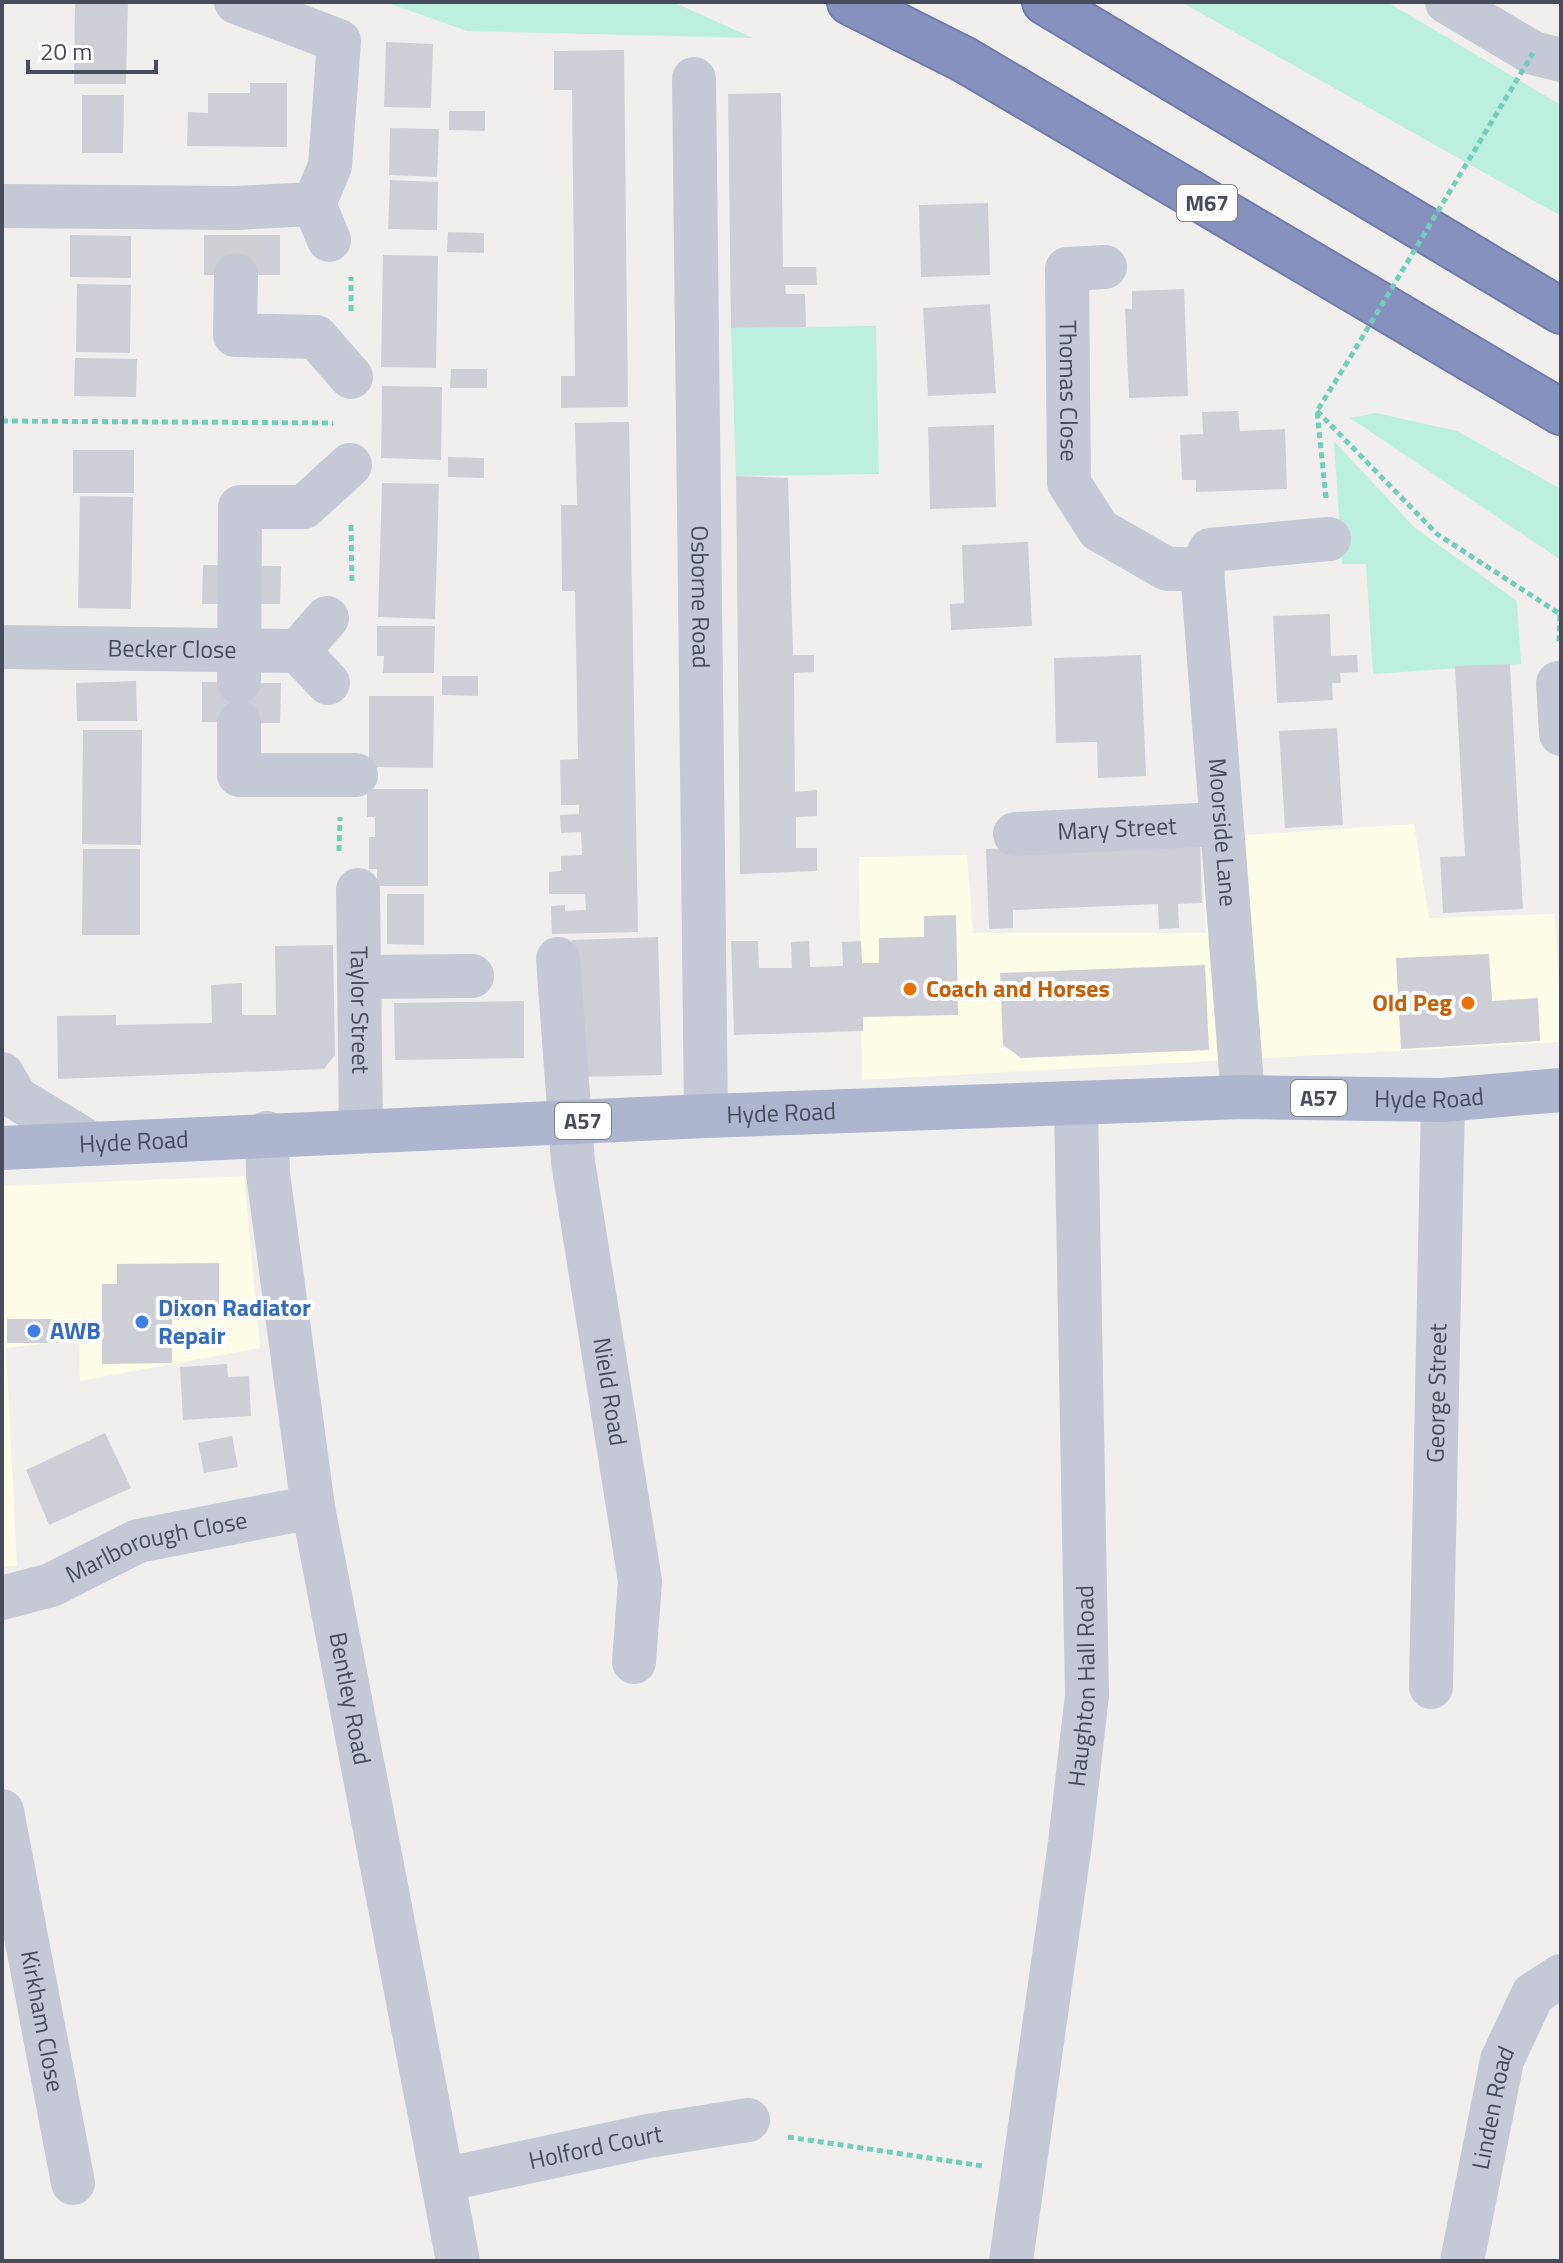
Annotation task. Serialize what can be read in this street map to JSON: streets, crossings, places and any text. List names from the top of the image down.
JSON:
{
  "streets": {
    "highway": ["M67"],
    "main road": ["Hyde Road", "A57"],
    "street": [
      "Thomas Close",
      "Osborne Road",
      "Becker Close",
      "Mary Street",
      "Moorside Lane",
      "Taylor Street",
      "Nield Road",
      "George Street",
      "Marlborough Close",
      "Haughton Hall Road",
      "Bentley Road",
      "Kirkham Close",
      "Linden Road",
      "Holford Court"
    ]
  },
  "crossings": [
    ["Thomas Close", "Moorside Lane"],
    ["Osborne Road", "Hyde Road"],
    ["Mary Street", "Moorside Lane"],
    ["Moorside Lane", "Hyde Road"],
    ["Taylor Street", "Hyde Road"],
    ["Hyde Road", "Nield Road"],
    ["Hyde Road", "George Street"],
    ["Hyde Road", "Haughton Hall Road"],
    ["Hyde Road", "Bentley Road"],
    ["Marlborough Close", "Bentley Road"],
    ["Bentley Road", "Holford Court"]
  ],
  "places": [
    "Coach and Horses",
    "Old Peg",
    "Dixon Radiator Repair",
    "AWB"
  ],
  "scale_bar": "20 m"
}
